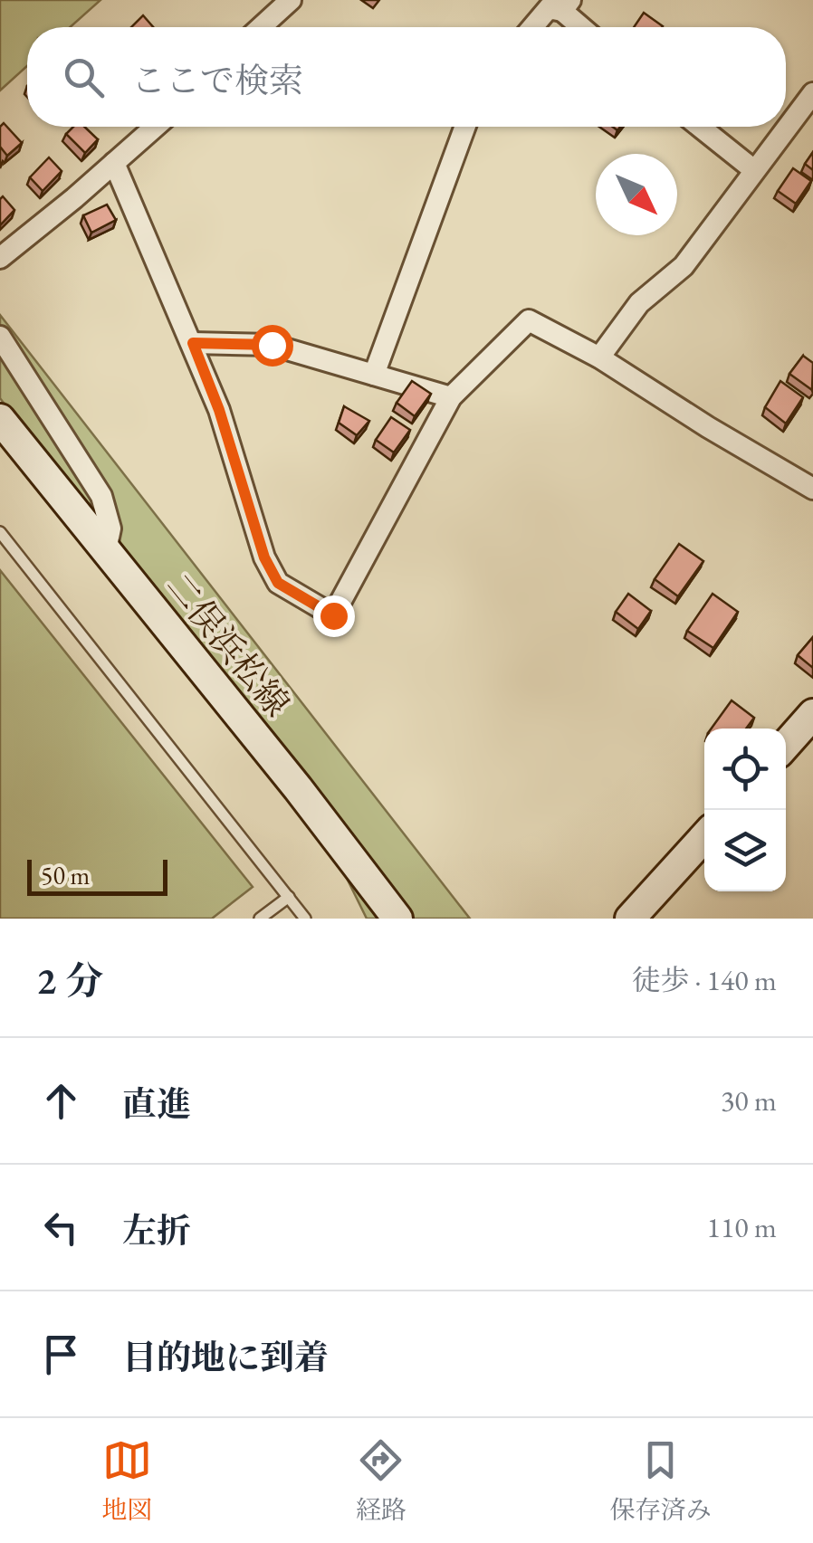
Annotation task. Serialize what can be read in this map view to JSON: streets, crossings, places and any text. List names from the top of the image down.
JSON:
{
  "streets": {
    "main road": ["二俣浜松線"]
  },
  "scale_bar": "50 m",
  "north": "bottom right",
  "page": {
    "search": "ここで検索",
    "scale": "50 m",
    "heading": ["2 分", "徒歩 · 140 m"],
    "list": [
      ["直進", "30 m"],
      ["左折", "110 m"],
      "目的地に到着"
    ],
    "nav": ["地図", "経路", "保存済み"]
  }
}
